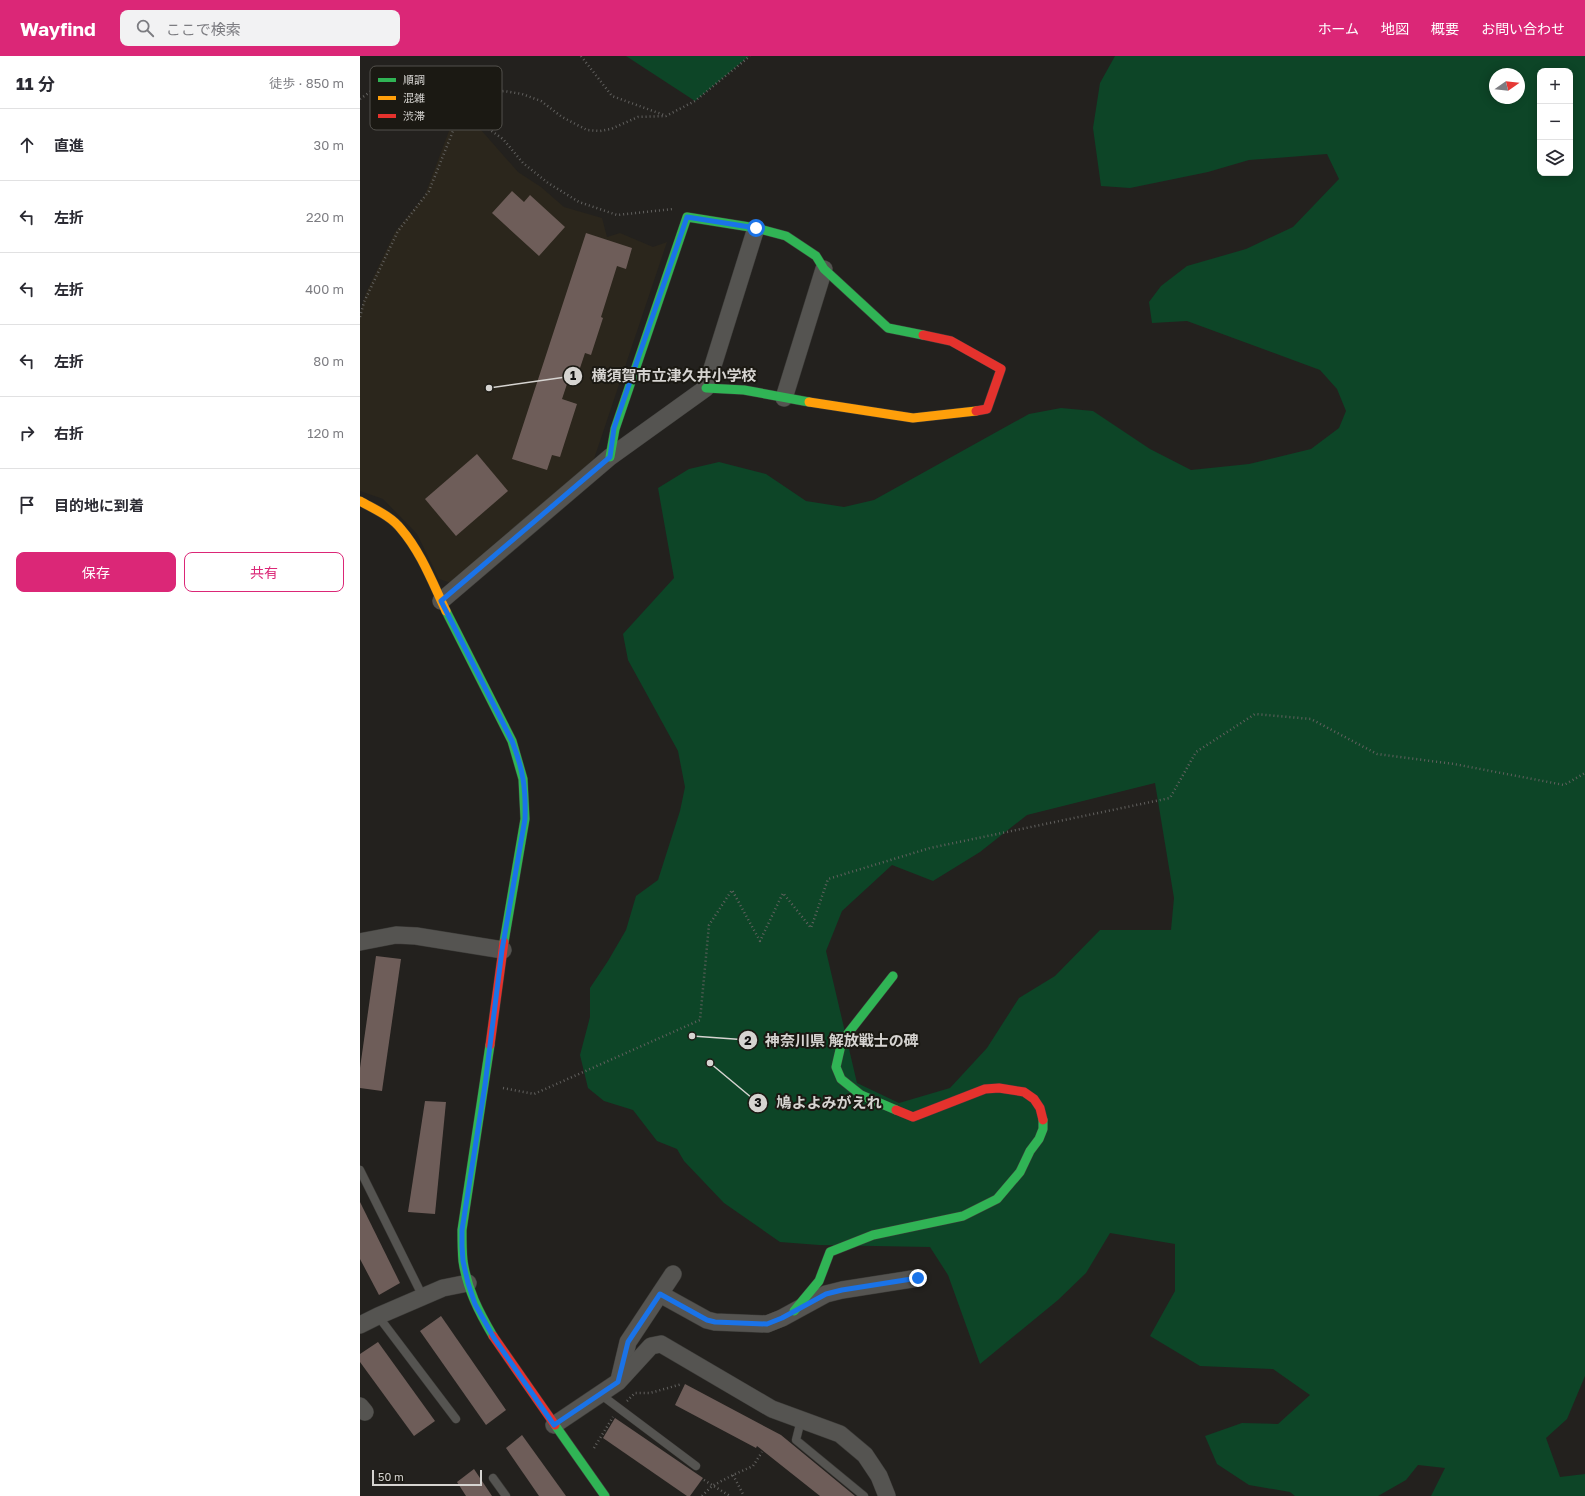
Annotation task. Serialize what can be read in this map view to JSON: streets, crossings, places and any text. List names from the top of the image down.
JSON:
{
  "places": ["横須賀市立津久井小学校", "神奈川県 解放戦士の碑", "鳩よよみがえれ"],
  "legend": ["順調", "混雑", "渋滞"],
  "scale_bar": "50 m",
  "north": "right",
  "page": {
    "header": "Wayfind",
    "search": "ここで検索",
    "nav": [
      "ホーム",
      "地図",
      "概要",
      "お問い合わせ"
    ],
    "heading": ["11 分", "徒歩 · 850 m"],
    "map_buttons": ["+", "−"],
    "list": [
      ["直進", "30 m"],
      ["左折", "220 m"],
      ["左折", "400 m"],
      ["左折", "80 m"],
      ["右折", "120 m"],
      "目的地に到着"
    ],
    "buttons": ["保存", "共有"],
    "scale": "50 m"
  }
}
